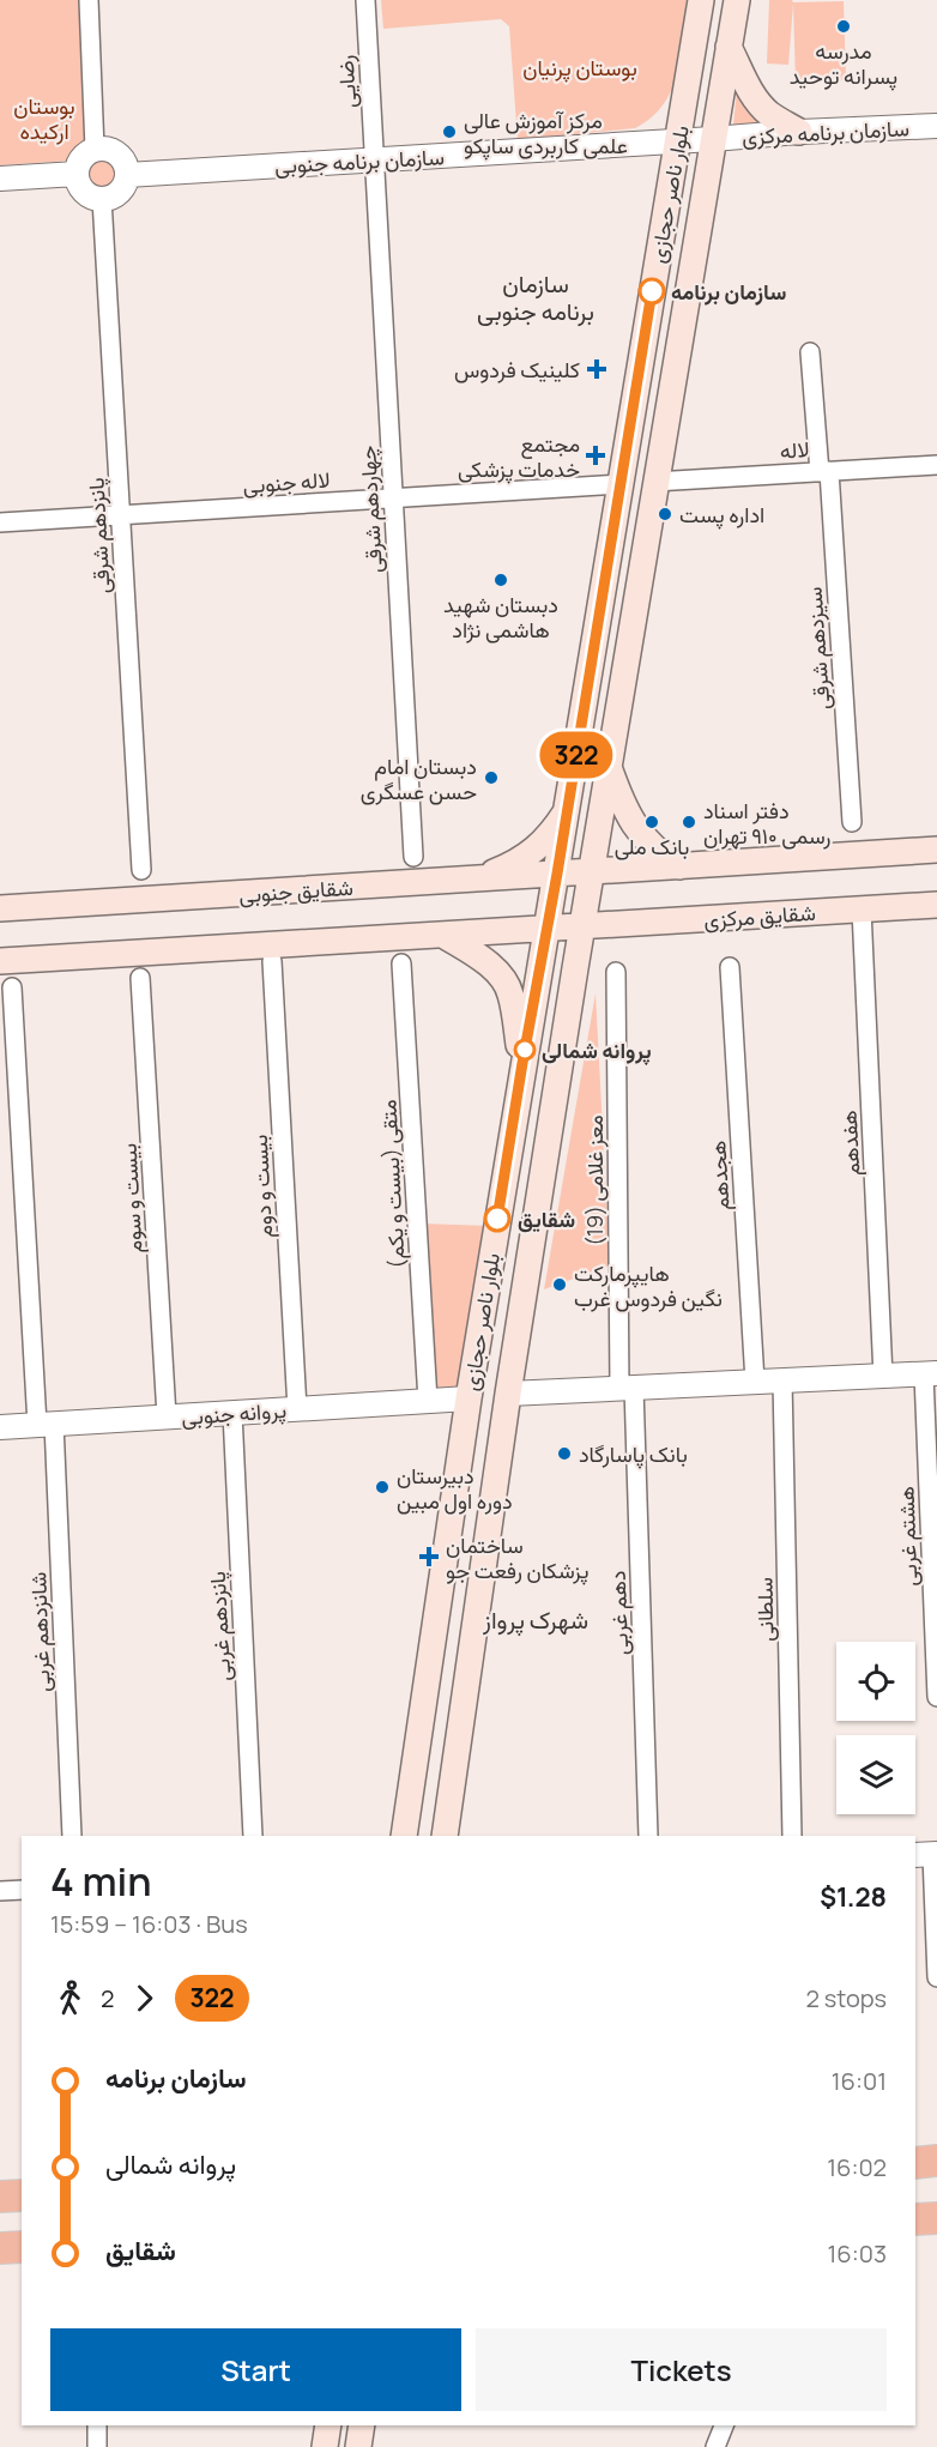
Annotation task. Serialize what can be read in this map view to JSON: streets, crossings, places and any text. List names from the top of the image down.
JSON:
{
  "streets": {
    "main road": ["بلوار ناصر حجازی", "شقایق جنوبی", "شقایق مرکزی"],
    "street": [
      "رضایی",
      "سازمان برنامه مرکزی",
      "سازمان برنامه جنوبی",
      "لاله",
      "لاله جنوبی",
      "چهاردهم شرقی",
      "پانزدهم شرقی",
      "سیزدهم شرقی",
      "هفدهم",
      "هجدهم",
      "معز غلامی (19)",
      "متقی (بیست و یکم)",
      "بیست و دوم",
      "بیست و سوم",
      "پروانه جنوبی",
      "هشتم غربی",
      "سلطانی",
      "دهم غربی",
      "پانزدهم غربی",
      "شانزدهم غربی"
    ]
  },
  "crossings": [
    ["رضایی", "سازمان برنامه جنوبی"],
    ["رضایی", "چهاردهم شرقی"],
    ["سازمان برنامه مرکزی", "سازمان برنامه جنوبی"],
    ["سازمان برنامه مرکزی", "بلوار ناصر حجازی"],
    ["سازمان برنامه جنوبی", "بلوار ناصر حجازی"],
    ["سازمان برنامه جنوبی", "چهاردهم شرقی"],
    ["سازمان برنامه جنوبی", "پانزدهم شرقی"],
    ["بلوار ناصر حجازی", "لاله"],
    ["بلوار ناصر حجازی", "لاله جنوبی"],
    ["بلوار ناصر حجازی", "شقایق جنوبی"],
    ["بلوار ناصر حجازی", "شقایق مرکزی"],
    ["بلوار ناصر حجازی", "پروانه جنوبی"],
    ["لاله", "سیزدهم شرقی"],
    ["لاله جنوبی", "چهاردهم شرقی"],
    ["لاله جنوبی", "پانزدهم شرقی"],
    ["شقایق مرکزی", "هفدهم"],
    ["معز غلامی (19)", "دهم غربی"],
    ["متقی (بیست و یکم)", "پروانه جنوبی"],
    ["بیست و دوم", "پروانه جنوبی"],
    ["بیست و سوم", "پروانه جنوبی"],
    ["پروانه جنوبی", "پانزدهم غربی"],
    ["پروانه جنوبی", "شانزدهم غربی"]
  ],
  "districts": ["سازمان برنامه جنوبی", "شهرک پرواز"],
  "parks": ["بوستان پرنیان", "بوستان ارکیده"],
  "places": {
    "other": [
      "مدرسه پسرانه توحید",
      "مرکز آموزش عالی علمی کاربردی ساپکو",
      "سازمان برنامه",
      "اداره پست",
      "دبستان شهید هاشمی نژاد",
      "دبستان امام حسن عسگری",
      "بانک ملی",
      "دفتر اسناد رسمی ۹۱۰ تهران",
      "پروانه شمالی",
      "شقایق",
      "هایپرمارکت نگین فردوس غرب",
      "بانک پاسارگاد",
      "دبیرستان دوره اول مبین"
    ],
    "health": ["کلینیک فردوس", "مجتمع خدمات پزشکی", "ساختمان پزشكان رفعت جو"]
  },
  "lines": ["bus line 322"],
  "page": {
    "on_map": "322",
    "heading": ["4 min", "15:59 – 16:03 · Bus", "$1.28"],
    "legs": ["2", "322", "2 stops"],
    "list": [
      {
        "name": "سازمان برنامه",
        "value": "16:01"
      },
      {
        "name": "پروانه شمالی",
        "value": "16:02"
      },
      {
        "name": "شقایق",
        "value": "16:03"
      }
    ],
    "buttons": ["Start", "Tickets"]
  }
}
